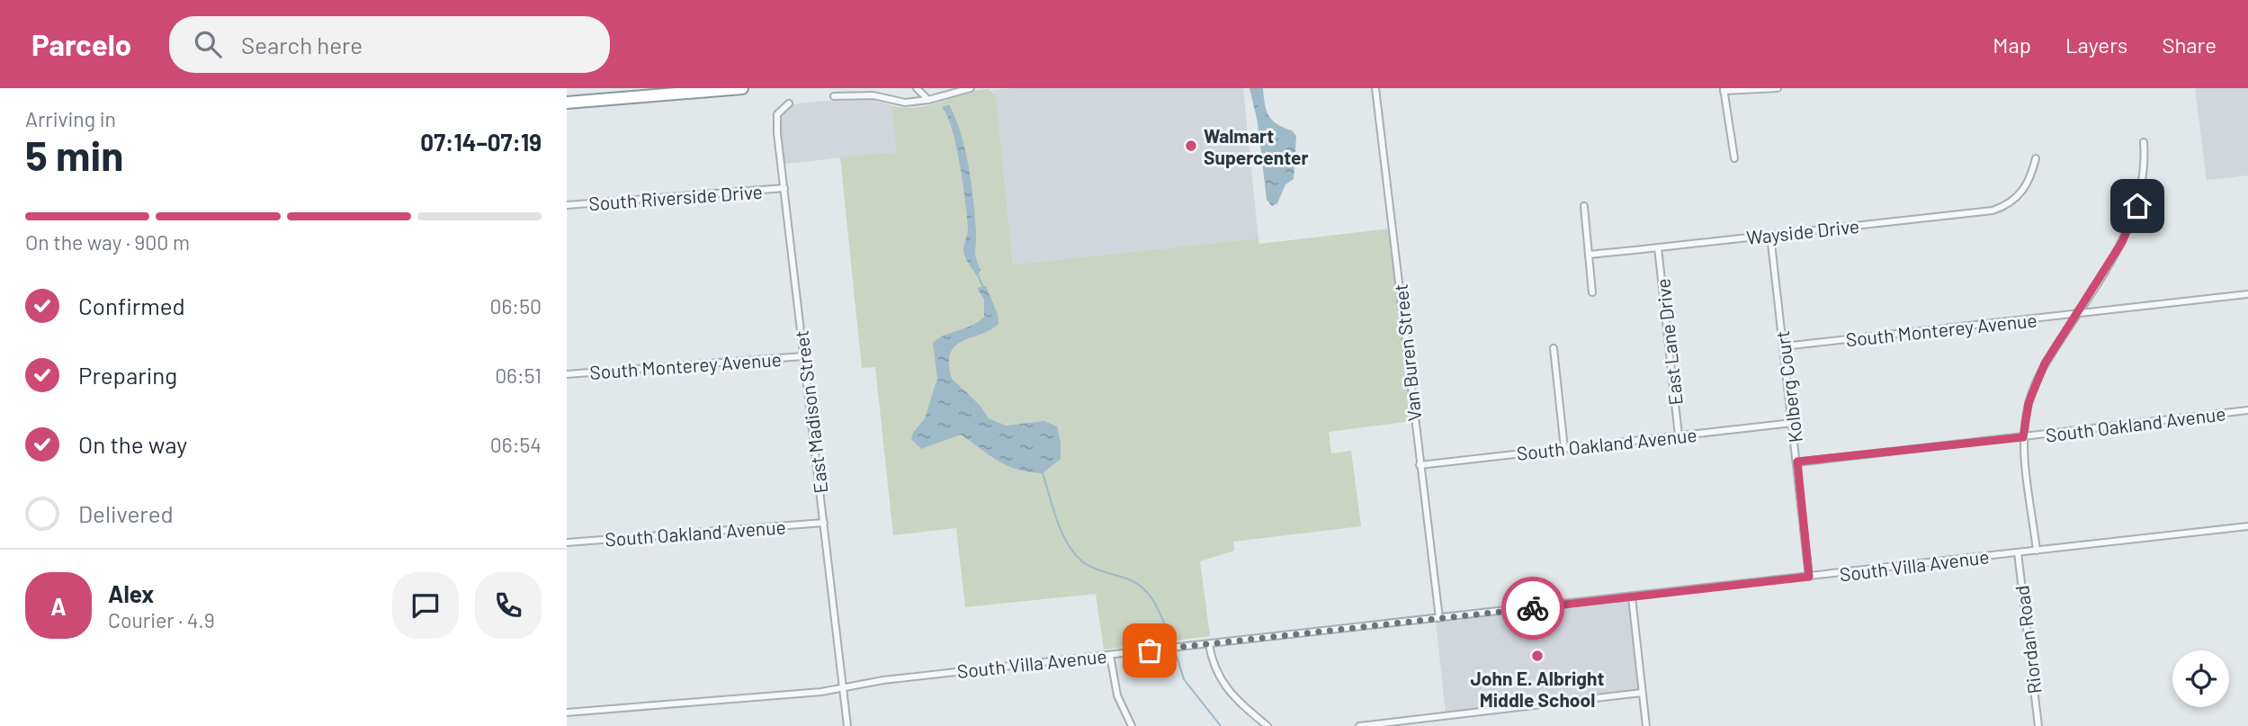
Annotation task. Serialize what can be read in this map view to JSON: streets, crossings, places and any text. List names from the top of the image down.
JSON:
{
  "streets": {
    "street": [
      "South Riverside Drive",
      "Wayside Drive",
      "South Monterey Avenue",
      "East Lane Drive",
      "Van Buren Street",
      "Kolberg Court",
      "East Madison Street",
      "South Oakland Avenue",
      "South Villa Avenue",
      "Riordan Road"
    ]
  },
  "crossings": [
    ["South Riverside Drive", "East Madison Street"],
    ["Wayside Drive", "East Lane Drive"],
    ["Wayside Drive", "Kolberg Court"],
    ["South Monterey Avenue", "Kolberg Court"],
    ["South Monterey Avenue", "East Madison Street"],
    ["East Lane Drive", "South Oakland Avenue"],
    ["Van Buren Street", "South Oakland Avenue"],
    ["Van Buren Street", "South Villa Avenue"],
    ["Kolberg Court", "South Oakland Avenue"],
    ["Kolberg Court", "South Villa Avenue"],
    ["East Madison Street", "South Oakland Avenue"],
    ["East Madison Street", "South Villa Avenue"],
    ["South Villa Avenue", "Riordan Road"]
  ],
  "places": ["Walmart Supercenter", "John E. Albright Middle School"],
  "page": {
    "header": "Parcelo",
    "search": "Search here",
    "nav": ["Map", "Layers", "Share"],
    "heading": ["5 min", "Arriving in", "07:14–07:19"],
    "panel": ["Alex", "Courier · 4.9"],
    "bar": "On the way · 900 m",
    "list": [
      ["Confirmed", "06:50"],
      ["Preparing", "06:51"],
      ["On the way", "06:54"],
      "Delivered"
    ],
    "round": "A"
  }
}
